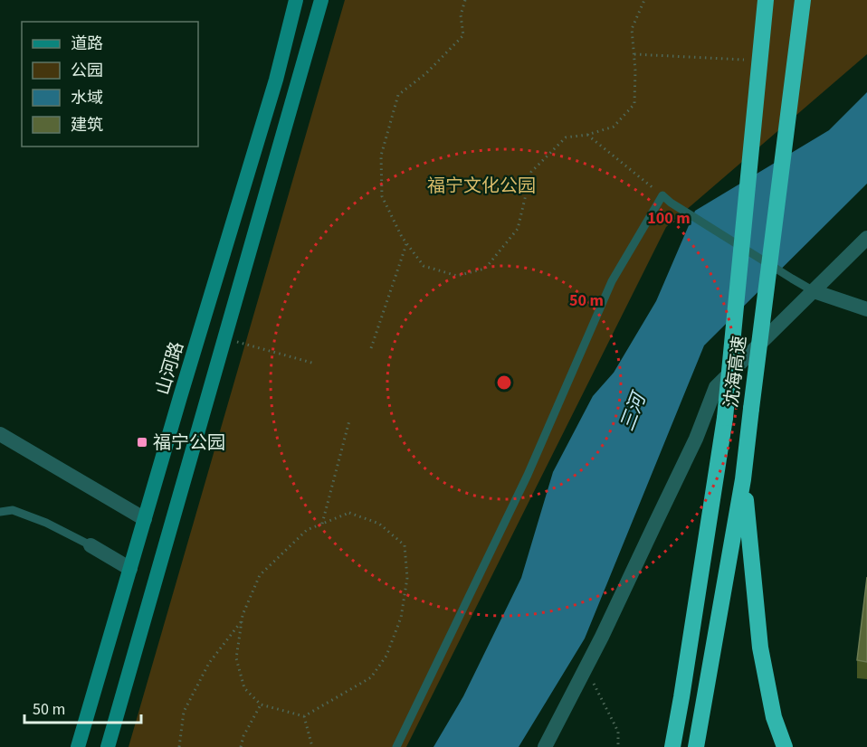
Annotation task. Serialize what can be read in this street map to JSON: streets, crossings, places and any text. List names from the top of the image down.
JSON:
{
  "streets": {
    "highway": ["沈海高速"],
    "main road": ["山河路"]
  },
  "water": ["三河"],
  "parks": ["福宁文化公园"],
  "places": {
    "transit": ["福宁公园"]
  },
  "legend": [
    "道路",
    "公园",
    "水域",
    "建筑"
  ],
  "scale_bar": "50 m",
  "rings": ["100 m", "50 m"]
}
